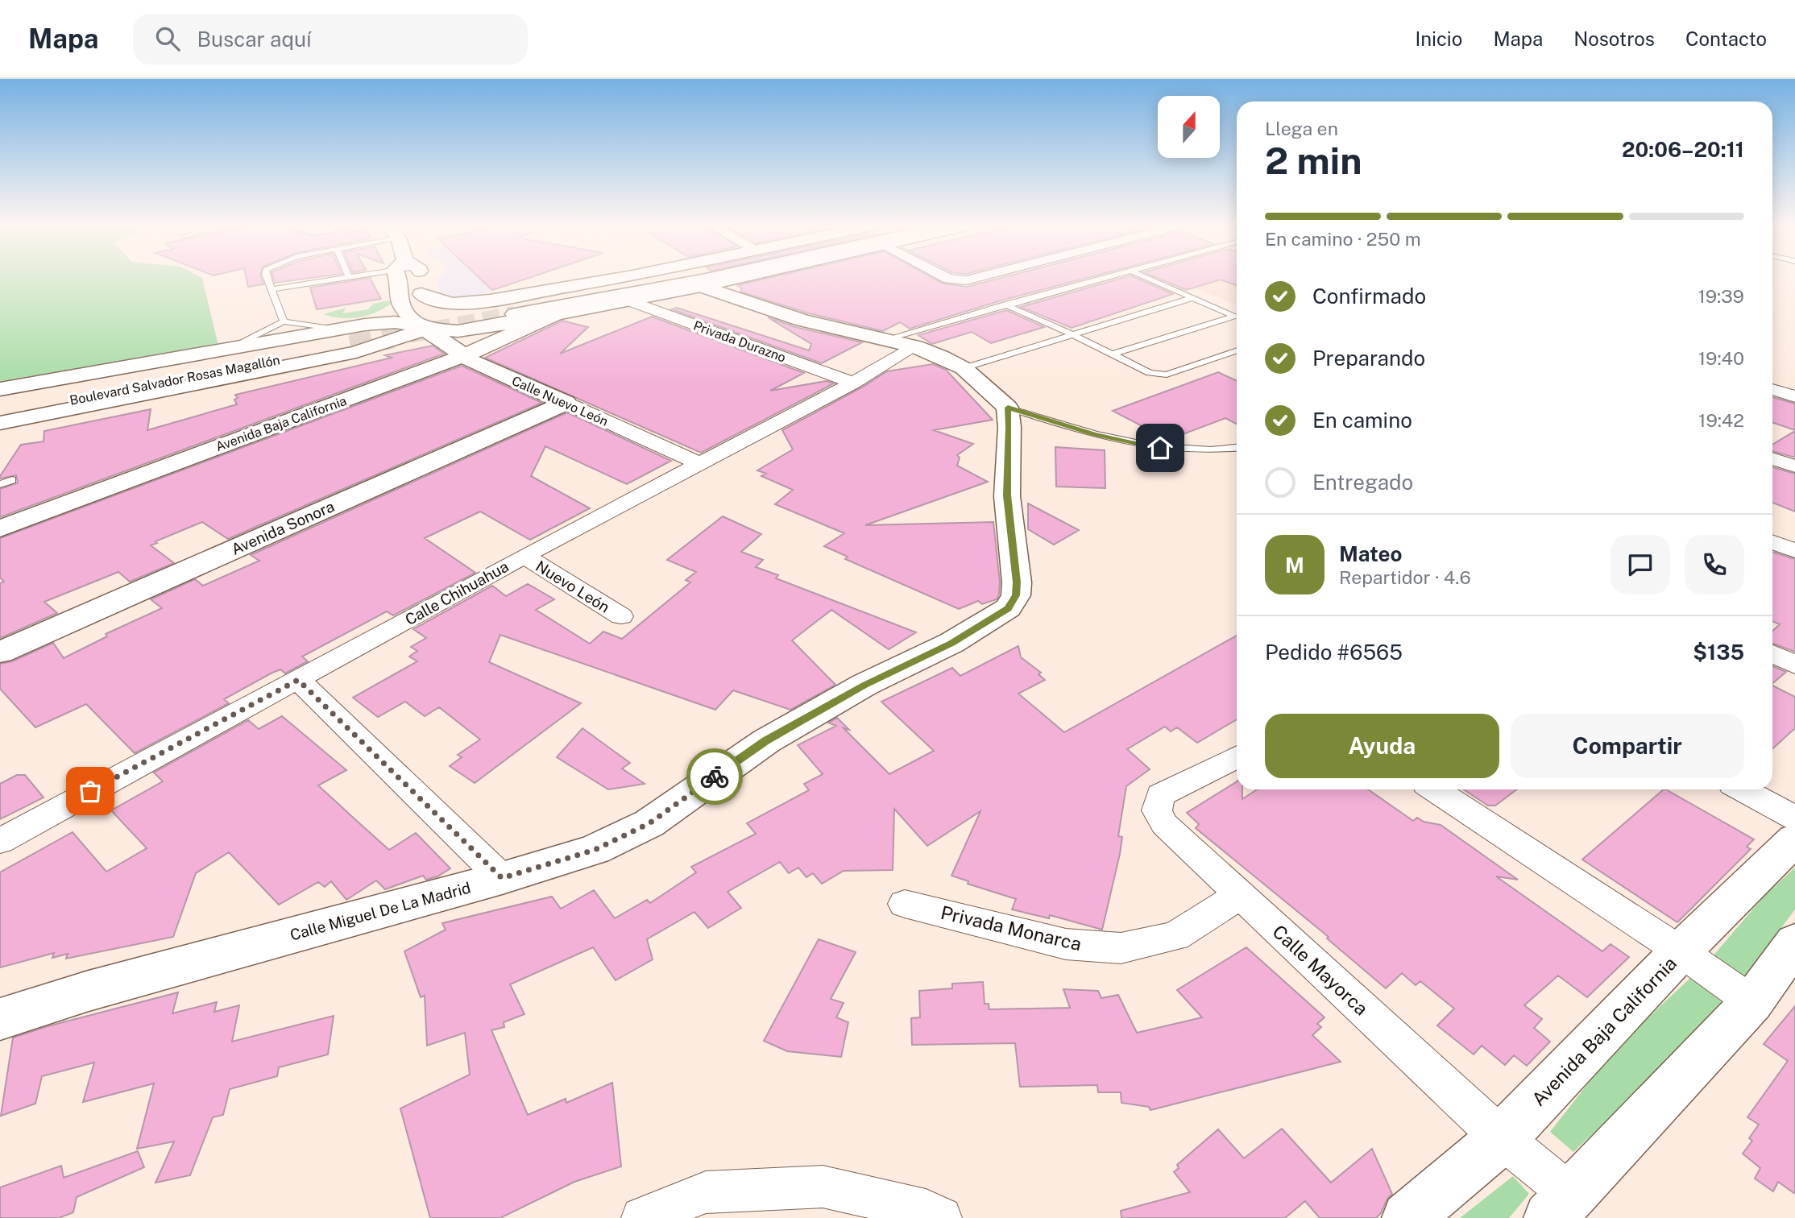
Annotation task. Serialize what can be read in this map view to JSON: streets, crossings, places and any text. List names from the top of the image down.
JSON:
{
  "streets": {
    "main road": [
      "Boulevard Salvador Rosas Magallón",
      "Calle Nuevo León",
      "Avenida Baja California",
      "Avenida Sonora",
      "Calle Miguel De La Madrid"
    ],
    "street": [
      "Privada Durazno",
      "Nuevo León",
      "Calle Chihuahua",
      "Privada Monarca",
      "Calle Mayorca"
    ]
  },
  "crossings": [
    ["Privada Durazno", "Calle Chihuahua"],
    ["Calle Nuevo León", "Avenida Baja California"],
    ["Calle Nuevo León", "Avenida Sonora"],
    ["Calle Nuevo León", "Calle Chihuahua"],
    ["Avenida Baja California", "Calle Mayorca"],
    ["Nuevo León", "Calle Chihuahua"],
    ["Privada Monarca", "Calle Mayorca"]
  ],
  "north": "top",
  "page": {
    "header": "Mapa",
    "search": "Buscar aquí",
    "nav": [
      "Inicio",
      "Mapa",
      "Nosotros",
      "Contacto"
    ],
    "heading": ["2 min", "Llega en", "20:06–20:11"],
    "panel": [
      "Mateo",
      "Repartidor · 4.6",
      "Pedido #6565",
      "$135"
    ],
    "bar": "En camino · 250 m",
    "list": [
      ["Confirmado", "19:39"],
      ["Preparando", "19:40"],
      ["En camino", "19:42"],
      "Entregado"
    ],
    "round": "M",
    "buttons": ["Ayuda", "Compartir"]
  }
}
